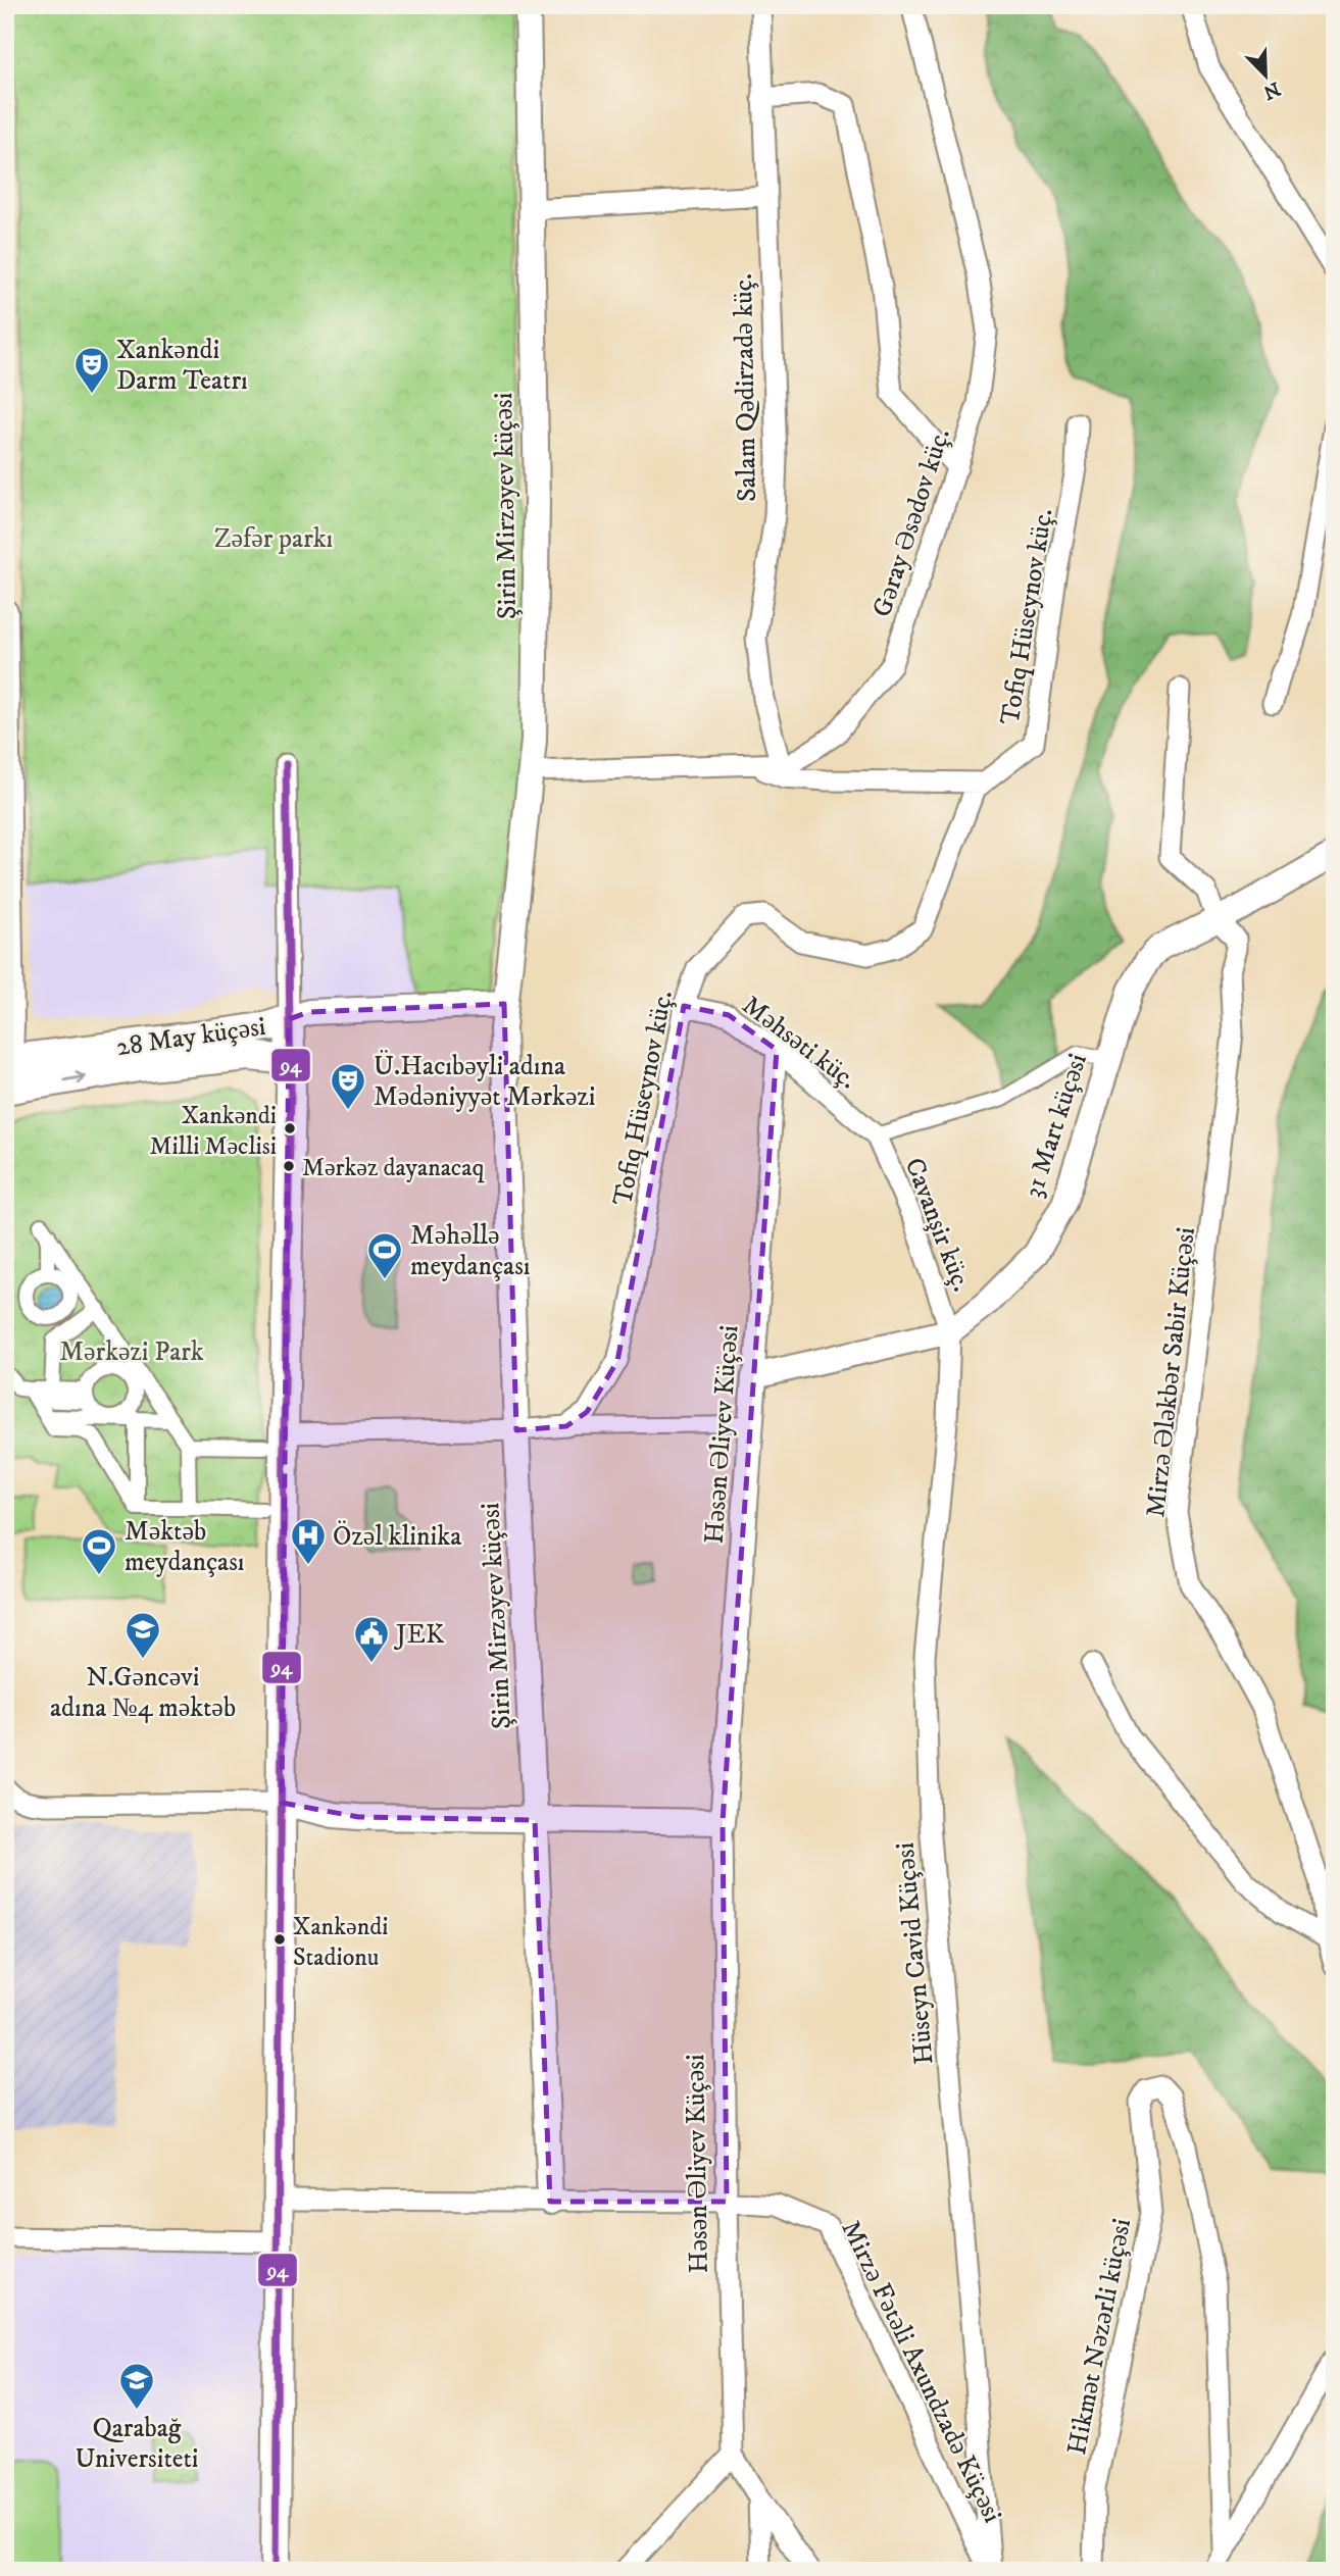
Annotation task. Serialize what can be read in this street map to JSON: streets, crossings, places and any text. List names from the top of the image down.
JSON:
{
  "streets": {
    "main road": ["28 May küçəsi"],
    "street": [
      "Salam Qədirzadə küç.",
      "Şirin Mirzəyev küçəsi",
      "Gəray Əsədov küç.",
      "Tofiq Hüseynov küç.",
      "Məhsəti küç.",
      "31 Mart küçəsi",
      "Cavanşir küç.",
      "Mirzə Ələkbər Sabir Küçəsi",
      "Həsən Əliyev Küçəsi",
      "Hüseyn Cavid Küçəsi",
      "Hikmət Nəzərli küçəsi",
      "Mirzə Fətəli Axundzadə Küçəsi"
    ]
  },
  "crossings": [
    ["Salam Qədirzadə küç.", "Gəray Əsədov küç."],
    ["Şirin Mirzəyev küçəsi", "Gəray Əsədov küç."],
    ["Şirin Mirzəyev küçəsi", "28 May küçəsi"],
    ["Şirin Mirzəyev küçəsi", "Mirzə Fətəli Axundzadə Küçəsi"],
    ["Tofiq Hüseynov küç.", "Məhsəti küç."],
    ["Məhsəti küç.", "Cavanşir küç."],
    ["Məhsəti küç.", "Həsən Əliyev Küçəsi"],
    ["31 Mart küçəsi", "Cavanşir küç."],
    ["31 Mart küçəsi", "Mirzə Ələkbər Sabir Küçəsi"],
    ["31 Mart küçəsi", "Həsən Əliyev Küçəsi"],
    ["31 Mart küçəsi", "Hüseyn Cavid Küçəsi"],
    ["Cavanşir küç.", "Hüseyn Cavid Küçəsi"],
    ["Həsən Əliyev Küçəsi", "Mirzə Fətəli Axundzadə Küçəsi"],
    ["Hüseyn Cavid Küçəsi", "Mirzə Fətəli Axundzadə Küçəsi"]
  ],
  "one_way": ["28 May küçəsi"],
  "parks": ["Zəfər parkı", "Mərkəzi Park"],
  "places": {
    "theatre": ["Xankəndi Darm Teatrı", "Ü.Hacıbəyli adına Mədəniyyət Mərkəzi"],
    "other": ["Xankəndi Milli Məclisi", "Mərkəz dayanacaq", "Xankəndi Stadionu"],
    "sports": ["Məhəllə meydançası", "Məktəb meydançası"],
    "hospital": ["Özəl klinika"],
    "school or university": ["N.Gəncəvi adına №4 məktəb", "Qarabağ Universiteti"],
    "public building": ["JEK"]
  },
  "lines": ["transit line 94"],
  "north": "bottom right"
}
